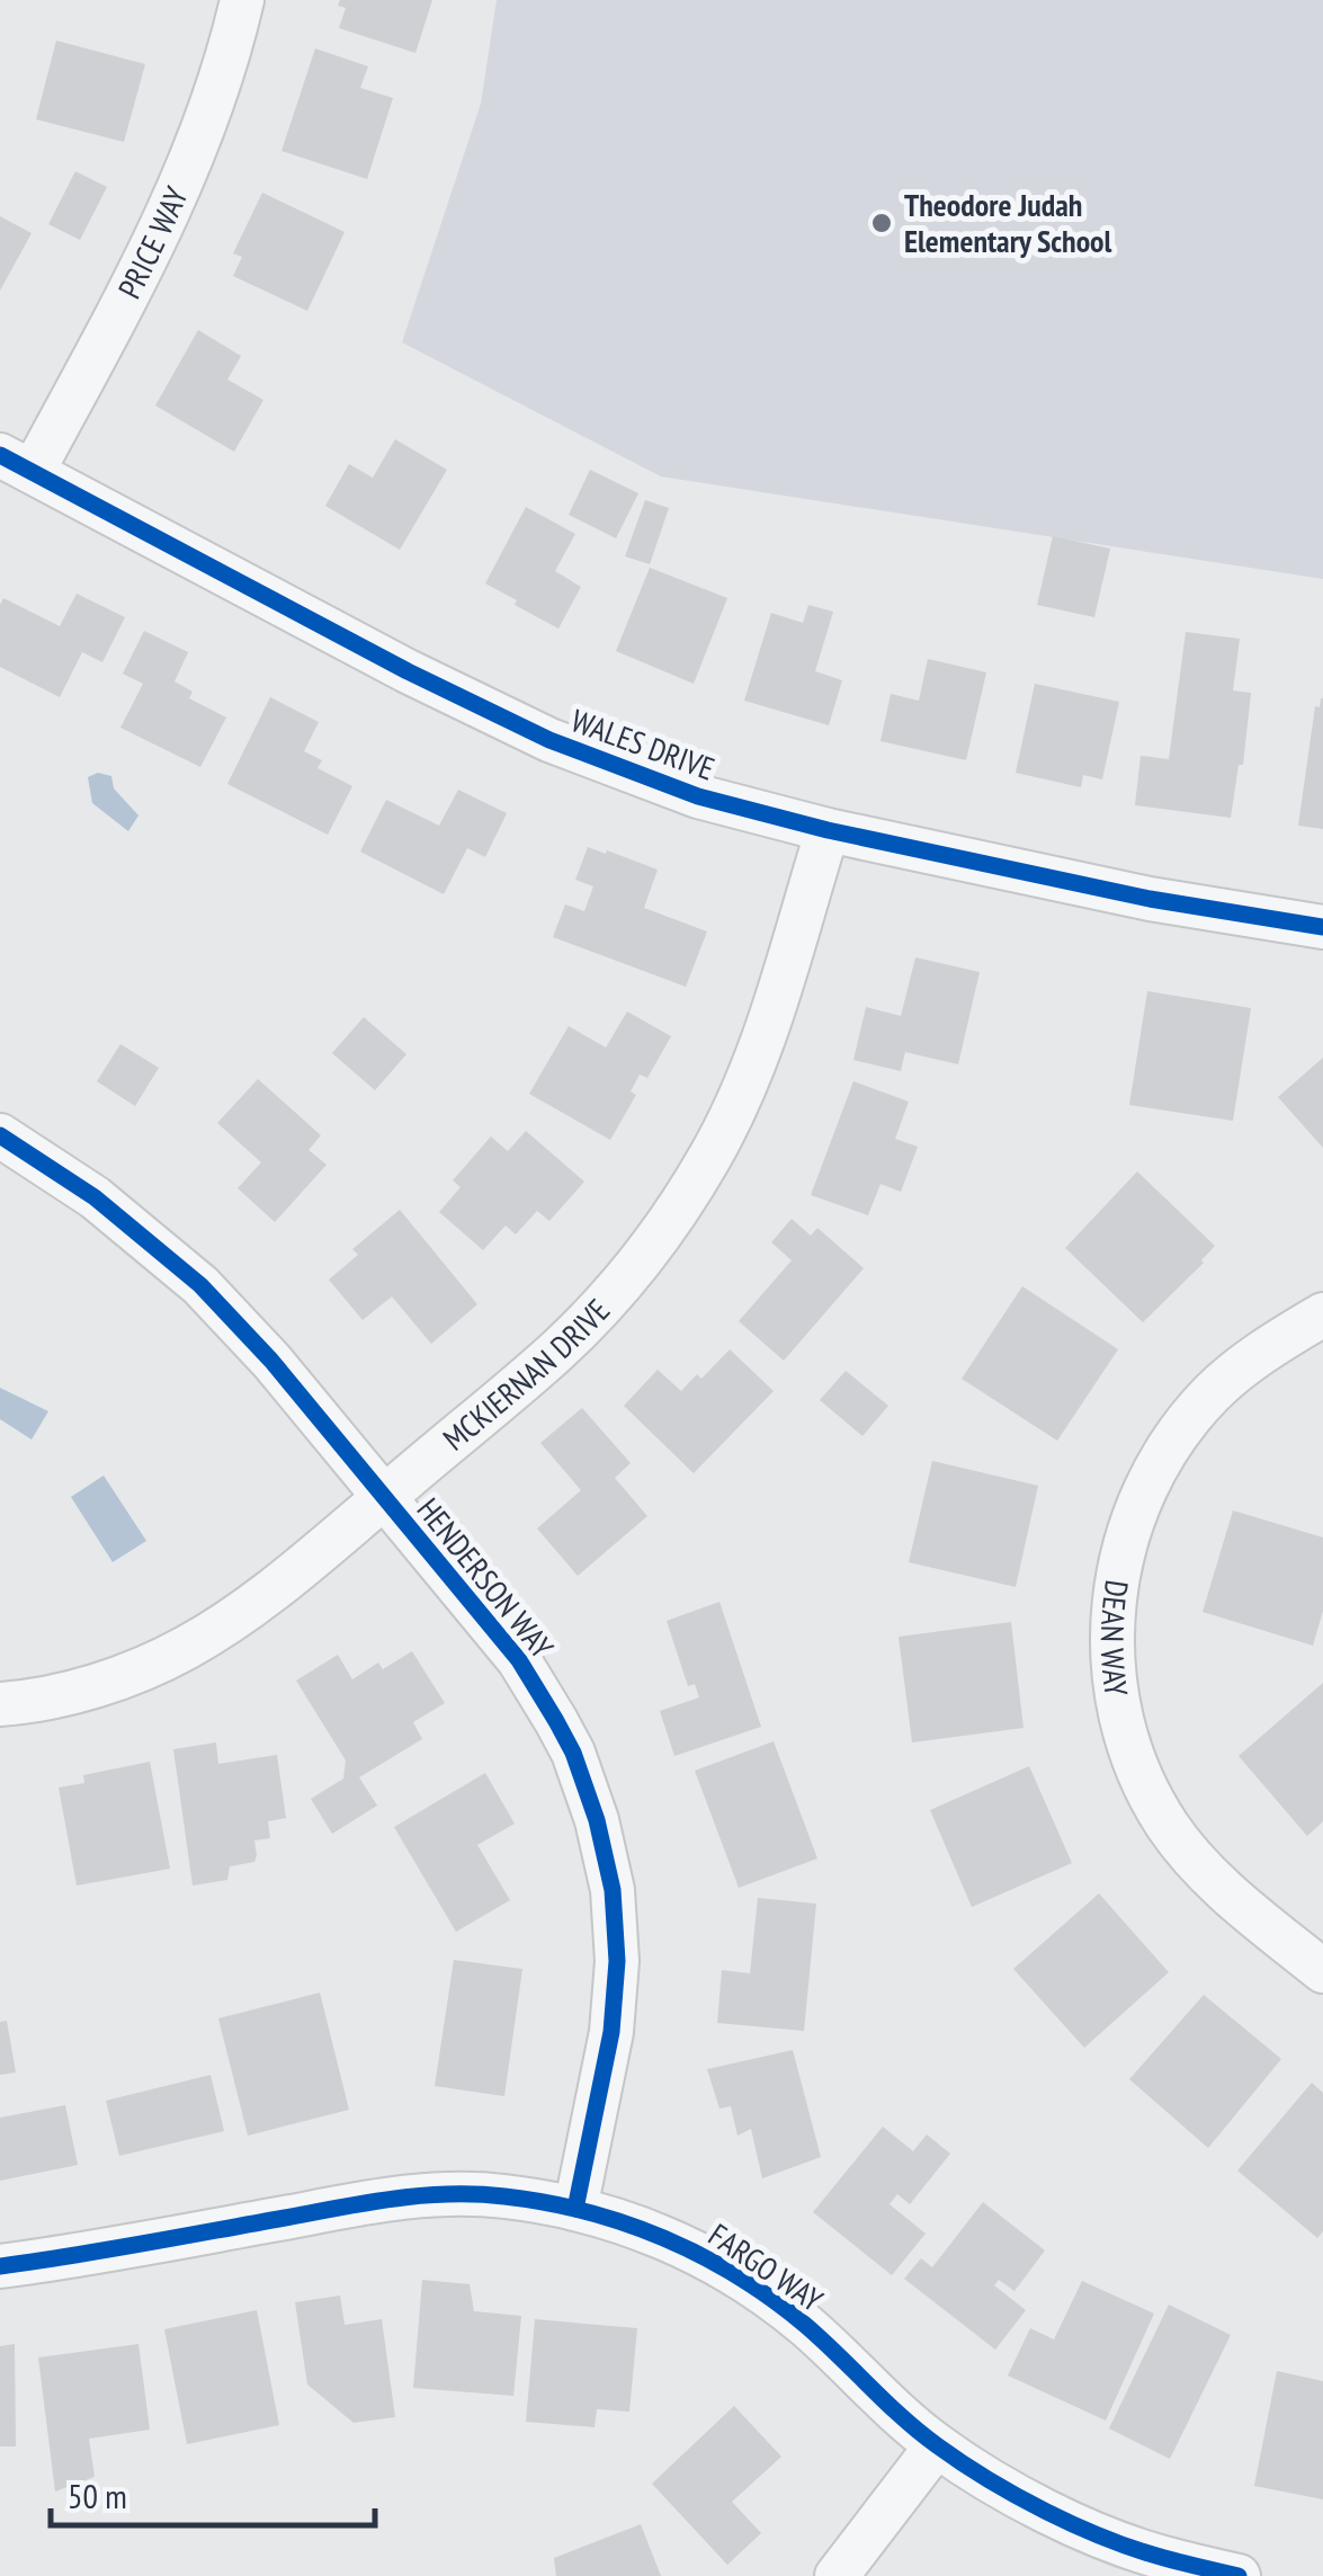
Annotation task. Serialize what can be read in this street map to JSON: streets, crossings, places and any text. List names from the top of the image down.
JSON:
{
  "streets": {
    "street": [
      "PRICE WAY",
      "WALES DRIVE",
      "MCKIERNAN DRIVE",
      "HENDERSON WAY",
      "DEAN WAY",
      "FARGO WAY"
    ]
  },
  "crossings": [
    ["PRICE WAY", "WALES DRIVE"],
    ["WALES DRIVE", "MCKIERNAN DRIVE"],
    ["MCKIERNAN DRIVE", "HENDERSON WAY"],
    ["HENDERSON WAY", "FARGO WAY"]
  ],
  "places": ["Theodore Judah Elementary School"],
  "scale_bar": "50 m"
}
